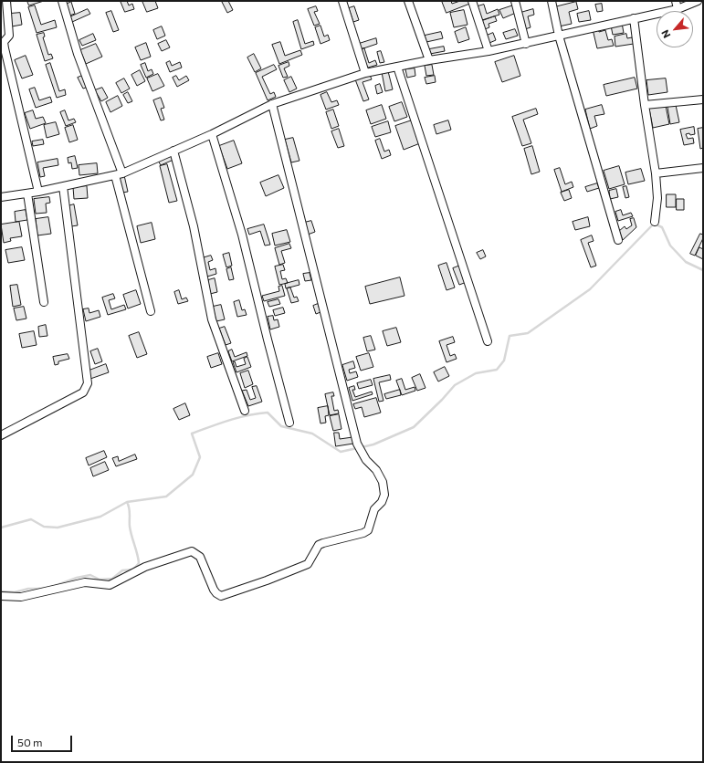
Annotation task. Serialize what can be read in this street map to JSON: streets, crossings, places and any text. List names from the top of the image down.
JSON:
{
  "scale_bar": "50 m",
  "north": "bottom left"
}
